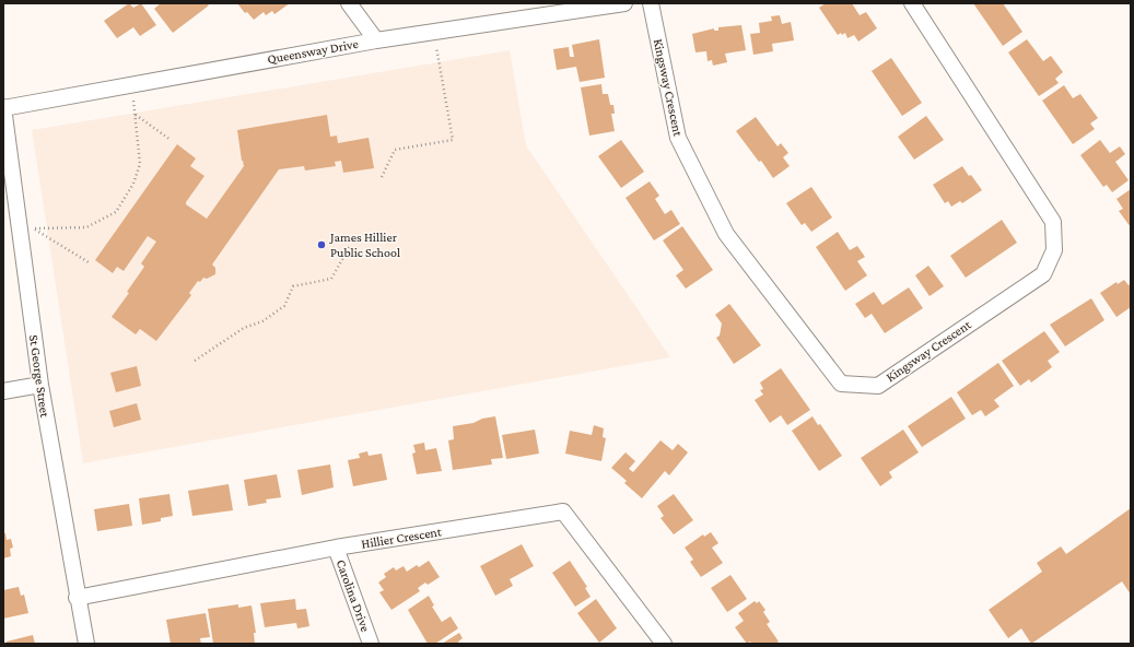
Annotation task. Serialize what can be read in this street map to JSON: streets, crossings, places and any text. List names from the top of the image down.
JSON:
{
  "streets": {
    "street": [
      "Queensway Drive",
      "Kingsway Crescent",
      "St George Street",
      "Hillier Crescent",
      "Carolina Drive"
    ]
  },
  "crossings": [
    ["Queensway Drive", "St George Street"],
    ["St George Street", "Hillier Crescent"],
    ["Hillier Crescent", "Carolina Drive"]
  ],
  "places": ["James Hillier Public School"]
}
